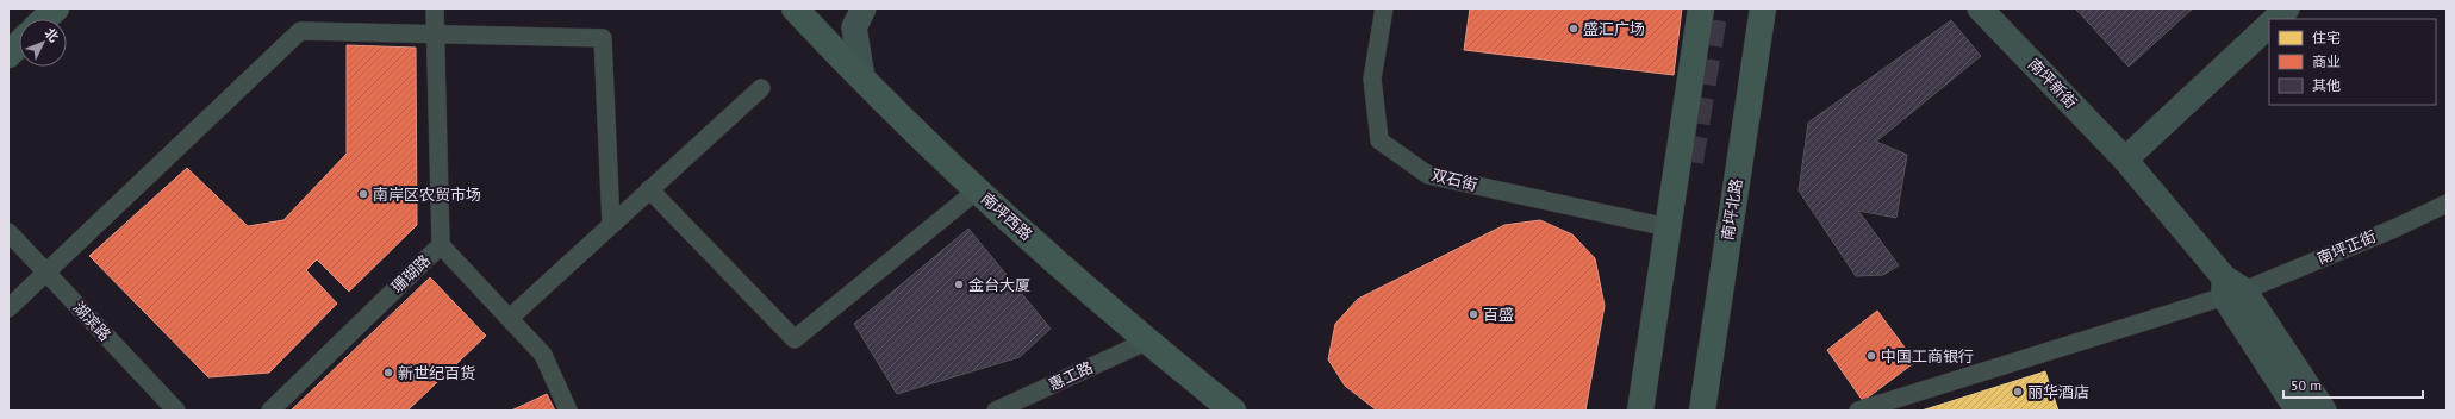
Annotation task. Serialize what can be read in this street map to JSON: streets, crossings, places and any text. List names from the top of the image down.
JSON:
{
  "streets": {
    "main road": ["南坪北路", "南坪西路"],
    "street": [
      "南坪新街",
      "双石街",
      "南坪正街",
      "珊瑚路",
      "湖滨路",
      "惠工路"
    ]
  },
  "crossings": [
    ["南坪新街", "南坪正街"],
    ["南坪西路", "惠工路"]
  ],
  "places": [
    "盛汇广场",
    "南岸区农贸市场",
    "金台大厦",
    "百盛",
    "中国工商银行",
    "新世纪百货",
    "丽华酒店"
  ],
  "legend": ["住宅", "商业", "其他"],
  "scale_bar": "50 m",
  "north": "top right"
}
